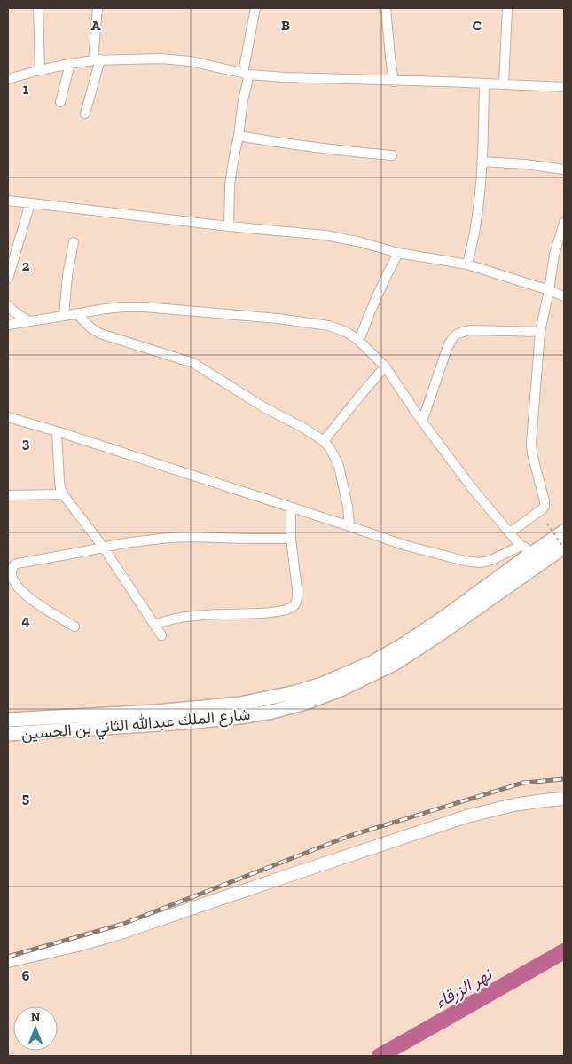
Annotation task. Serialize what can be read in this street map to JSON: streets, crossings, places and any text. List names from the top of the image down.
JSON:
{
  "streets": {
    "main road": ["شارع الملك عبدالله الثاني بن الحسين"]
  },
  "water": ["نهر الزرقاء"],
  "north": "top",
  "grid": {
    "columns": ["A", "B", "C"],
    "rows": [
      "1",
      "2",
      "3",
      "4",
      "5",
      "6"
    ]
  }
}
